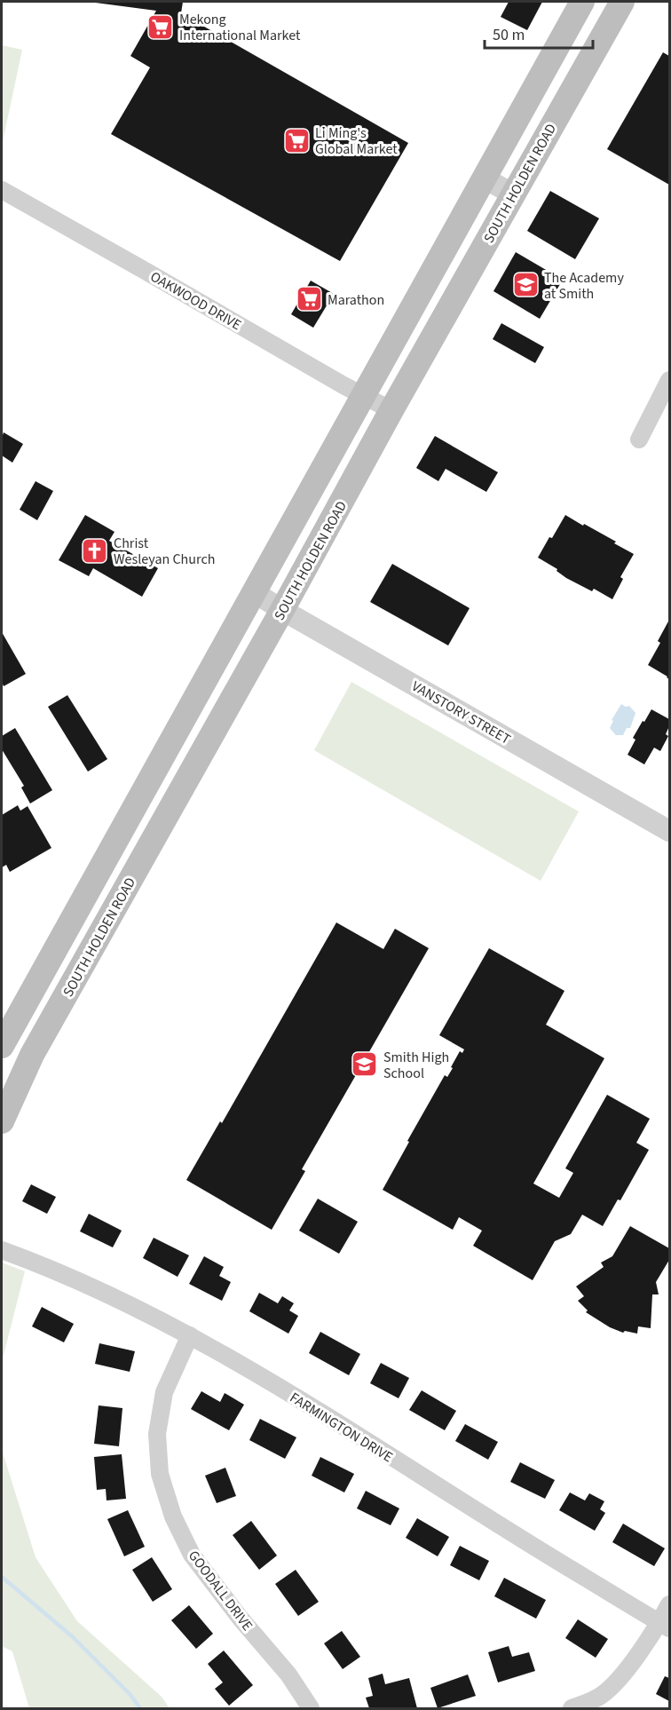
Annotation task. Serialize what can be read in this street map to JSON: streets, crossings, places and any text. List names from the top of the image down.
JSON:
{
  "streets": {
    "main road": ["SOUTH HOLDEN ROAD"],
    "street": [
      "OAKWOOD DRIVE",
      "VANSTORY STREET",
      "FARMINGTON DRIVE",
      "GOODALL DRIVE"
    ]
  },
  "crossings": [
    ["SOUTH HOLDEN ROAD", "OAKWOOD DRIVE"],
    ["SOUTH HOLDEN ROAD", "VANSTORY STREET"],
    ["FARMINGTON DRIVE", "GOODALL DRIVE"]
  ],
  "places": {
    "supermarket": ["Mekong International Market", "Li Ming's Global Market", "Marathon"],
    "school or university": ["The Academy at Smith", "Smith High School"],
    "church": ["Christ Wesleyan Church"]
  },
  "scale_bar": "50 m"
}
